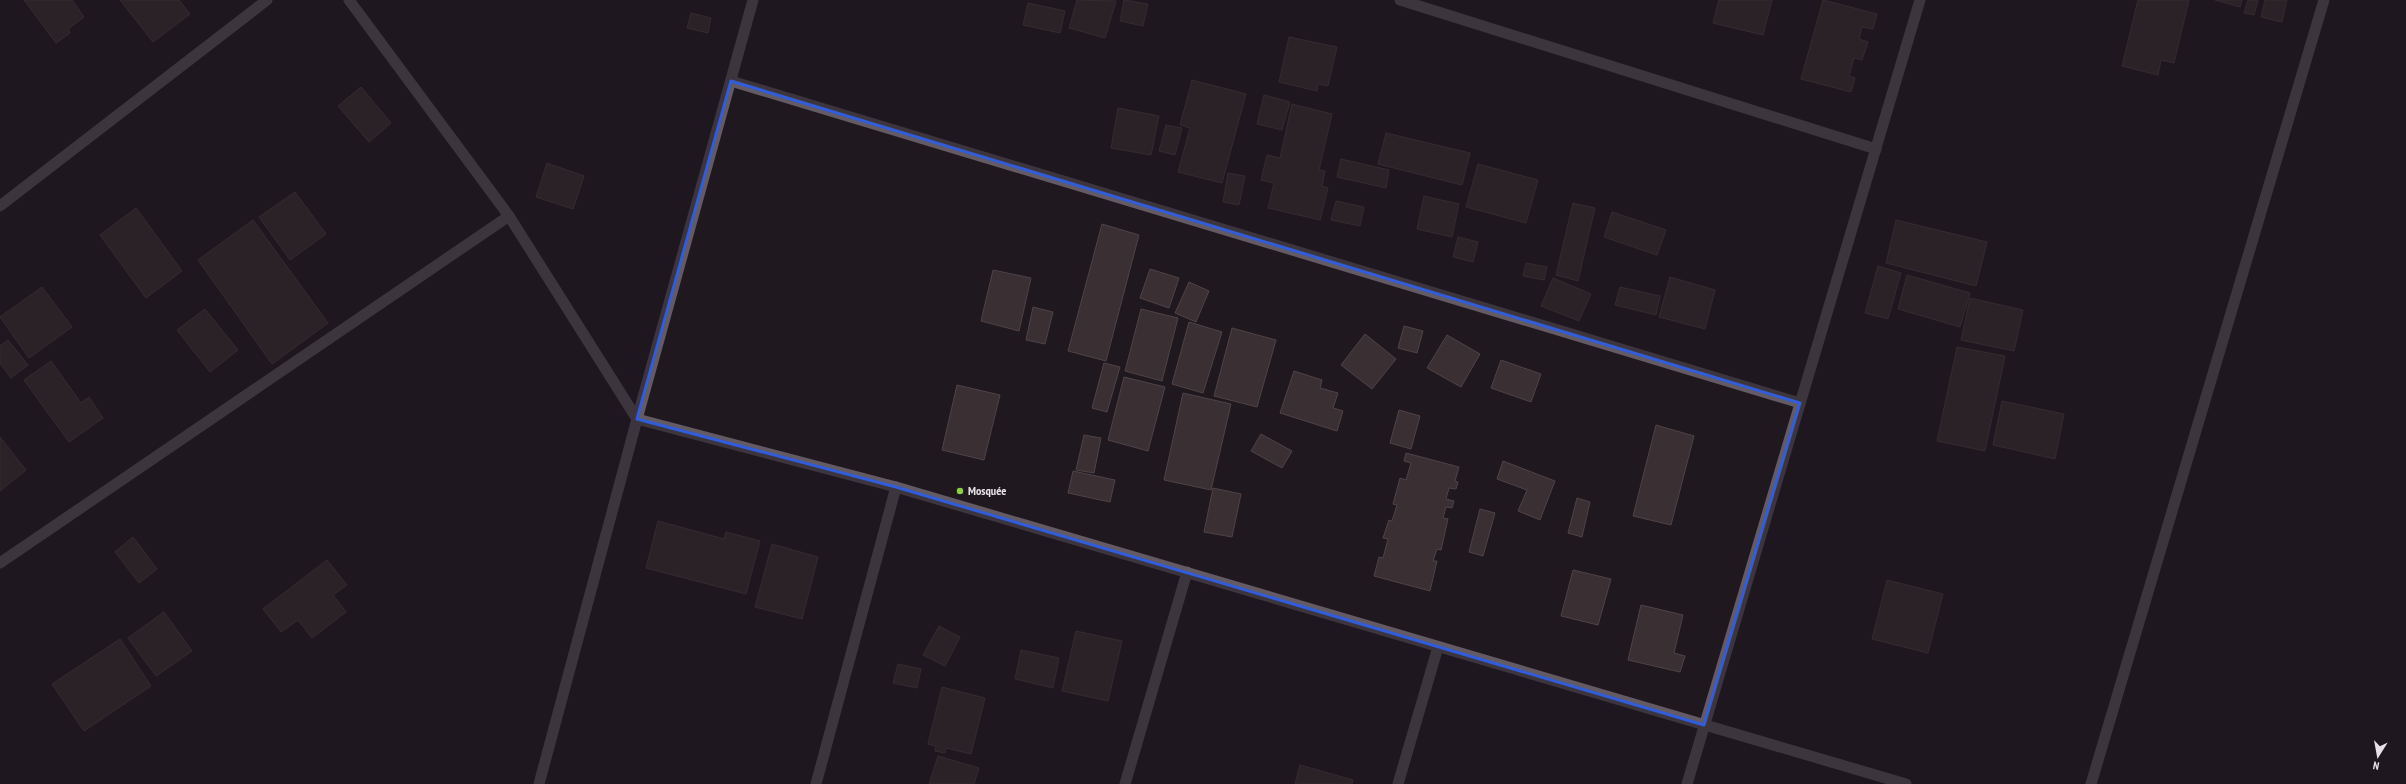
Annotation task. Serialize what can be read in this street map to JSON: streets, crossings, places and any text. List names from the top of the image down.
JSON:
{
  "places": ["Mosquée"],
  "north": "bottom"
}
